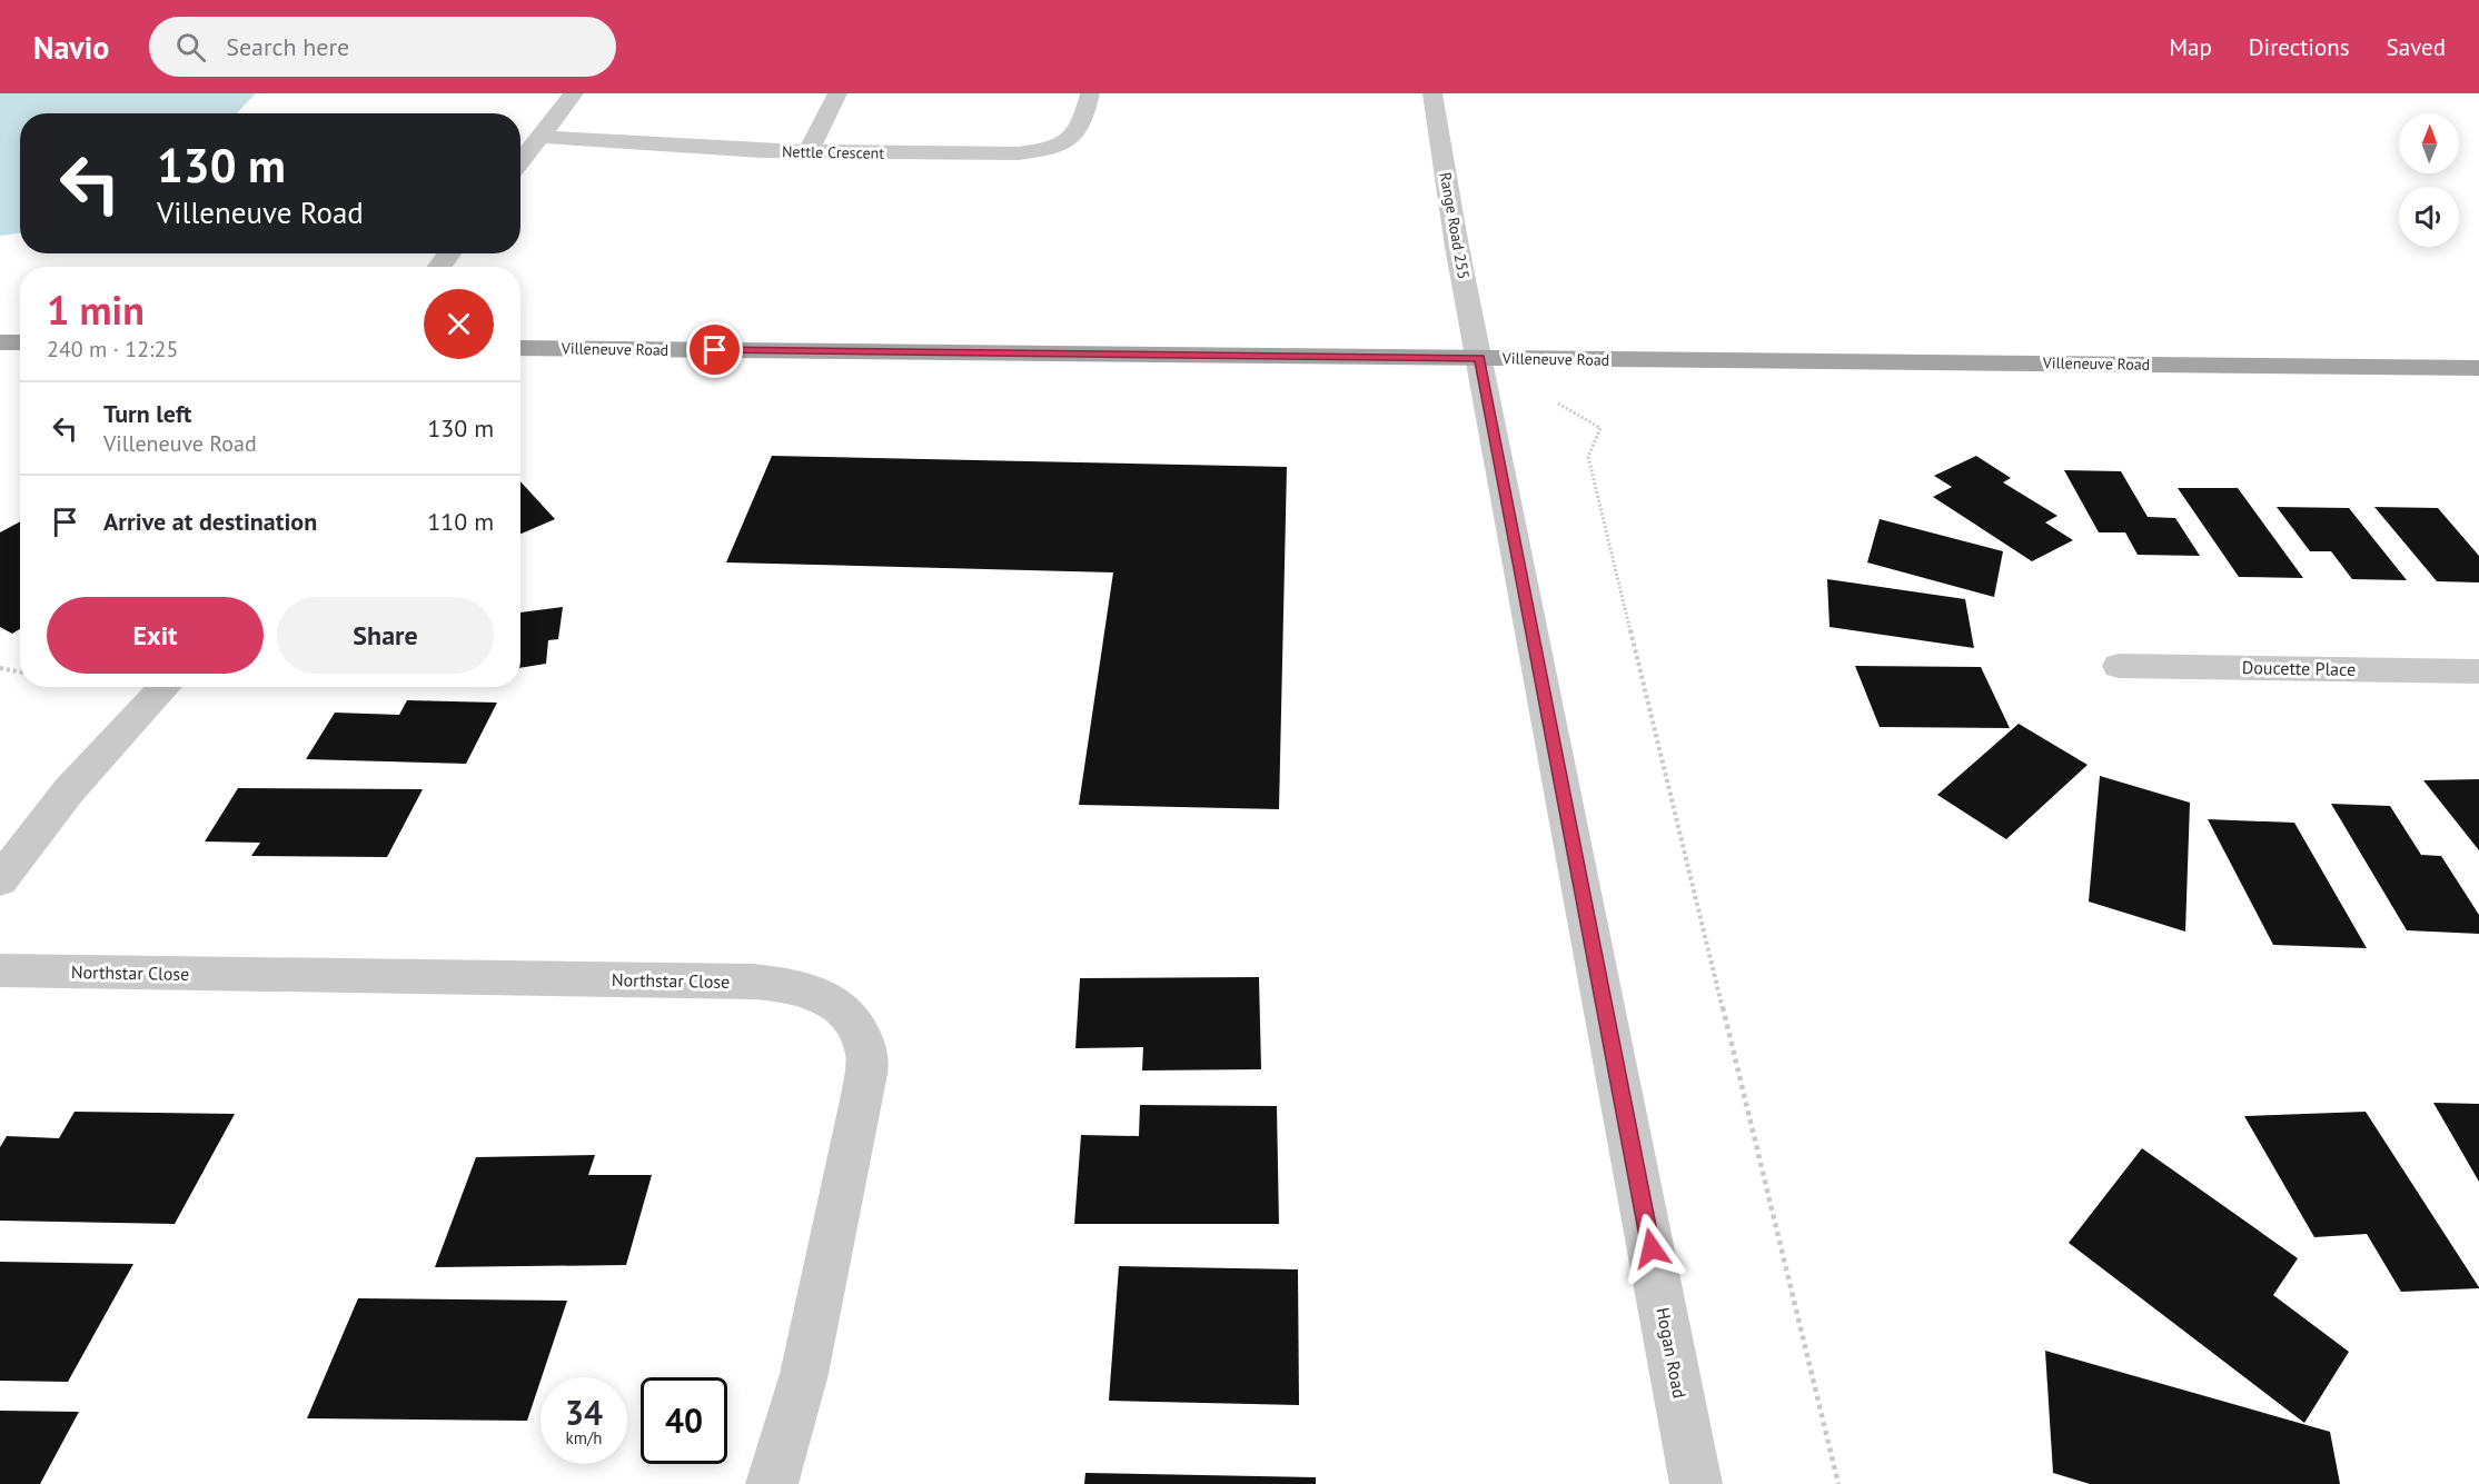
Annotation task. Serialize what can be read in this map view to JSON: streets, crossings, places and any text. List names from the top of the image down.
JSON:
{
  "streets": {
    "main road": ["Villeneuve Road"],
    "street": [
      "Nettle Crescent",
      "Range Road 255",
      "Doucette Place",
      "Northstar Close",
      "Hogan Road"
    ]
  },
  "crossings": [
    ["Range Road 255", "Villeneuve Road"],
    ["Range Road 255", "Hogan Road"],
    ["Villeneuve Road", "Hogan Road"]
  ],
  "north": "top",
  "page": {
    "header": "Navio",
    "search": "Search here",
    "nav": ["Map", "Directions", "Saved"],
    "turn": ["130 m", "Villeneuve Road"],
    "heading": ["1 min", "240 m · 12:25"],
    "list": [
      {
        "name": "Turn left",
        "note": "Villeneuve Road",
        "value": "130 m"
      },
      {
        "name": "Arrive at destination",
        "value": "110 m"
      }
    ],
    "buttons": ["Exit", "Share"],
    "speed": "34 km/h",
    "limit": "40"
  }
}
